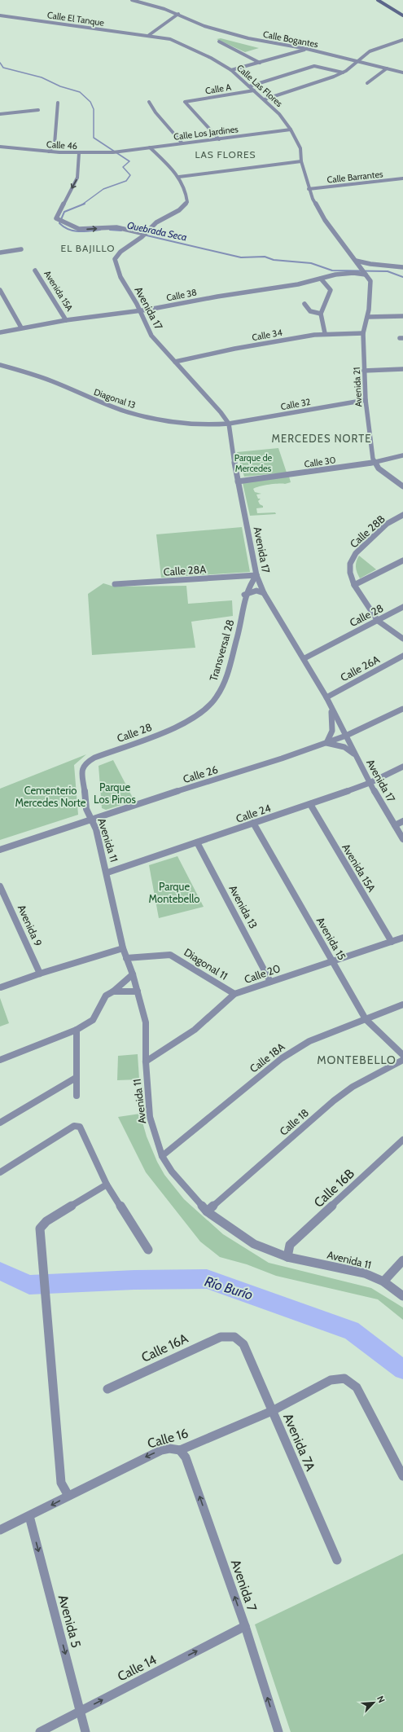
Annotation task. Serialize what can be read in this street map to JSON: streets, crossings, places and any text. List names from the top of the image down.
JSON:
{
  "streets": {
    "street": [
      "Calle El Tanque",
      "Calle Bogantes",
      "Calle Las Flores",
      "Calle A",
      "Calle Los Jardines",
      "Calle 46",
      "Calle Barrantes",
      "Avenida 15A",
      "Calle 38",
      "Avenida 17",
      "Calle 34",
      "Avenida 21",
      "Diagonal 13",
      "Calle 32",
      "Calle 30",
      "Calle 28B",
      "Calle 28A",
      "Calle 28",
      "Transversal 28",
      "Calle 26A",
      "Calle 26",
      "Calle 24",
      "Avenida 11",
      "Avenida 13",
      "Avenida 9",
      "Avenida 15",
      "Diagonal 11",
      "Calle 20",
      "Calle 18A",
      "Calle 18",
      "Calle 16B",
      "Calle 16A",
      "Calle 16",
      "Avenida 7A",
      "Avenida 7",
      "Avenida 5",
      "Calle 14"
    ]
  },
  "crossings": [
    ["Calle El Tanque", "Calle Las Flores"],
    ["Calle Las Flores", "Calle A"],
    ["Calle Las Flores", "Calle Los Jardines"],
    ["Calle Las Flores", "Calle Barrantes"],
    ["Calle Las Flores", "Calle 38"],
    ["Calle Las Flores", "Avenida 21"],
    ["Calle A", "Calle Los Jardines"],
    ["Calle Los Jardines", "Calle 46"],
    ["Avenida 15A", "Calle 38"],
    ["Avenida 15A", "Calle 24"],
    ["Avenida 15A", "Calle 20"],
    ["Calle 38", "Avenida 17"],
    ["Calle 38", "Avenida 21"],
    ["Avenida 17", "Calle 34"],
    ["Avenida 17", "Diagonal 13"],
    ["Avenida 17", "Calle 32"],
    ["Avenida 17", "Calle 30"],
    ["Avenida 17", "Calle 28A"],
    ["Avenida 17", "Calle 28"],
    ["Avenida 17", "Transversal 28"],
    ["Avenida 17", "Calle 26A"],
    ["Avenida 17", "Calle 26"],
    ["Avenida 17", "Calle 24"],
    ["Calle 34", "Avenida 21"],
    ["Avenida 21", "Calle 32"],
    ["Avenida 21", "Calle 30"],
    ["Diagonal 13", "Calle 32"],
    ["Calle 28A", "Transversal 28"],
    ["Calle 28", "Transversal 28"],
    ["Calle 28", "Avenida 11"],
    ["Calle 26", "Avenida 11"],
    ["Calle 24", "Avenida 11"],
    ["Calle 24", "Avenida 13"],
    ["Calle 24", "Avenida 15"],
    ["Avenida 11", "Diagonal 11"],
    ["Avenida 11", "Calle 20"],
    ["Avenida 11", "Calle 18A"],
    ["Avenida 11", "Calle 18"],
    ["Avenida 11", "Calle 16B"],
    ["Avenida 13", "Calle 20"],
    ["Avenida 15", "Calle 20"],
    ["Avenida 15", "Calle 18A"],
    ["Diagonal 11", "Calle 20"],
    ["Calle 16A", "Avenida 7A"],
    ["Calle 16", "Avenida 7A"],
    ["Calle 16", "Avenida 7"],
    ["Calle 16", "Avenida 5"],
    ["Avenida 7", "Calle 14"],
    ["Avenida 5", "Calle 14"]
  ],
  "one_way": ["Avenida 7", "Avenida 5", "Calle 14"],
  "districts": [
    "LAS FLORES",
    "EL BAJILLO",
    "MERCEDES NORTE",
    "MONTEBELLO"
  ],
  "water": ["Quebrada Seca", "Río Burío"],
  "parks": [
    "Parque de Mercedes",
    "Parque Los Pinos",
    "Cementerio Mercedes Norte",
    "Parque Montebello"
  ],
  "north": "top right"
}
